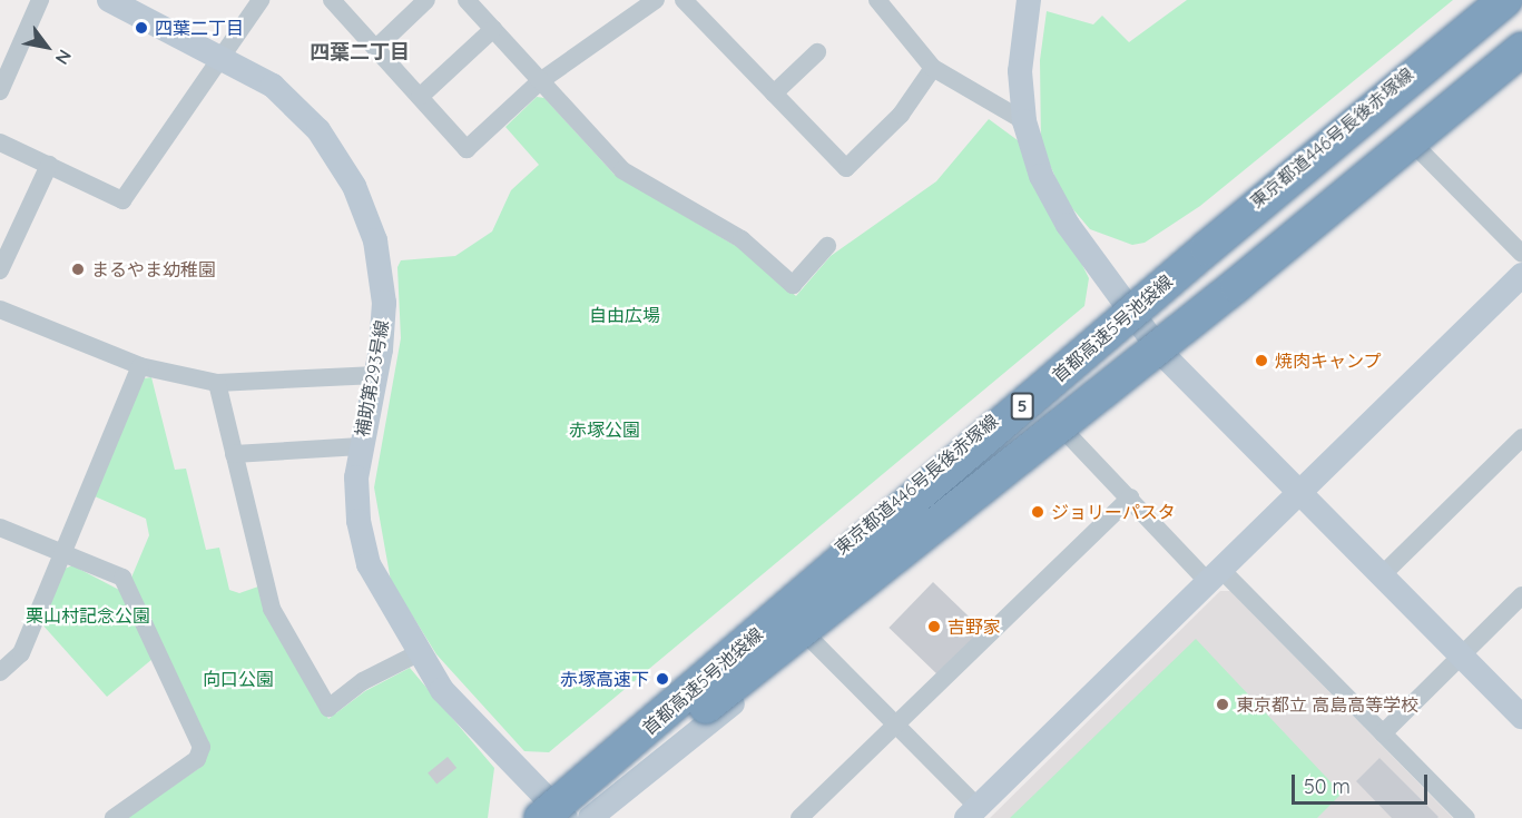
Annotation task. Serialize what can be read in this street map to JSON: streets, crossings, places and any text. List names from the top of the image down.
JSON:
{
  "streets": {
    "highway": ["首都高速5号池袋線", "5"],
    "street": ["東京都道446号長後赤塚線", "補助第293号線"]
  },
  "crossings": [
    ["東京都道446号長後赤塚線", "首都高速5号池袋線"],
    ["東京都道446号長後赤塚線", "補助第293号線"],
    ["首都高速5号池袋線", "補助第293号線"]
  ],
  "districts": ["四葉二丁目"],
  "parks": [
    "自由広場",
    "赤塚公園",
    "栗山村記念公園",
    "向口公園"
  ],
  "places": [
    "四葉二丁目",
    "まるやま幼稚園",
    "焼肉キャンプ",
    "ジョリーパスタ",
    "吉野家",
    "赤塚高速下",
    "東京都立 高島高等学校"
  ],
  "scale_bar": "50 m",
  "north": "bottom right"
}
